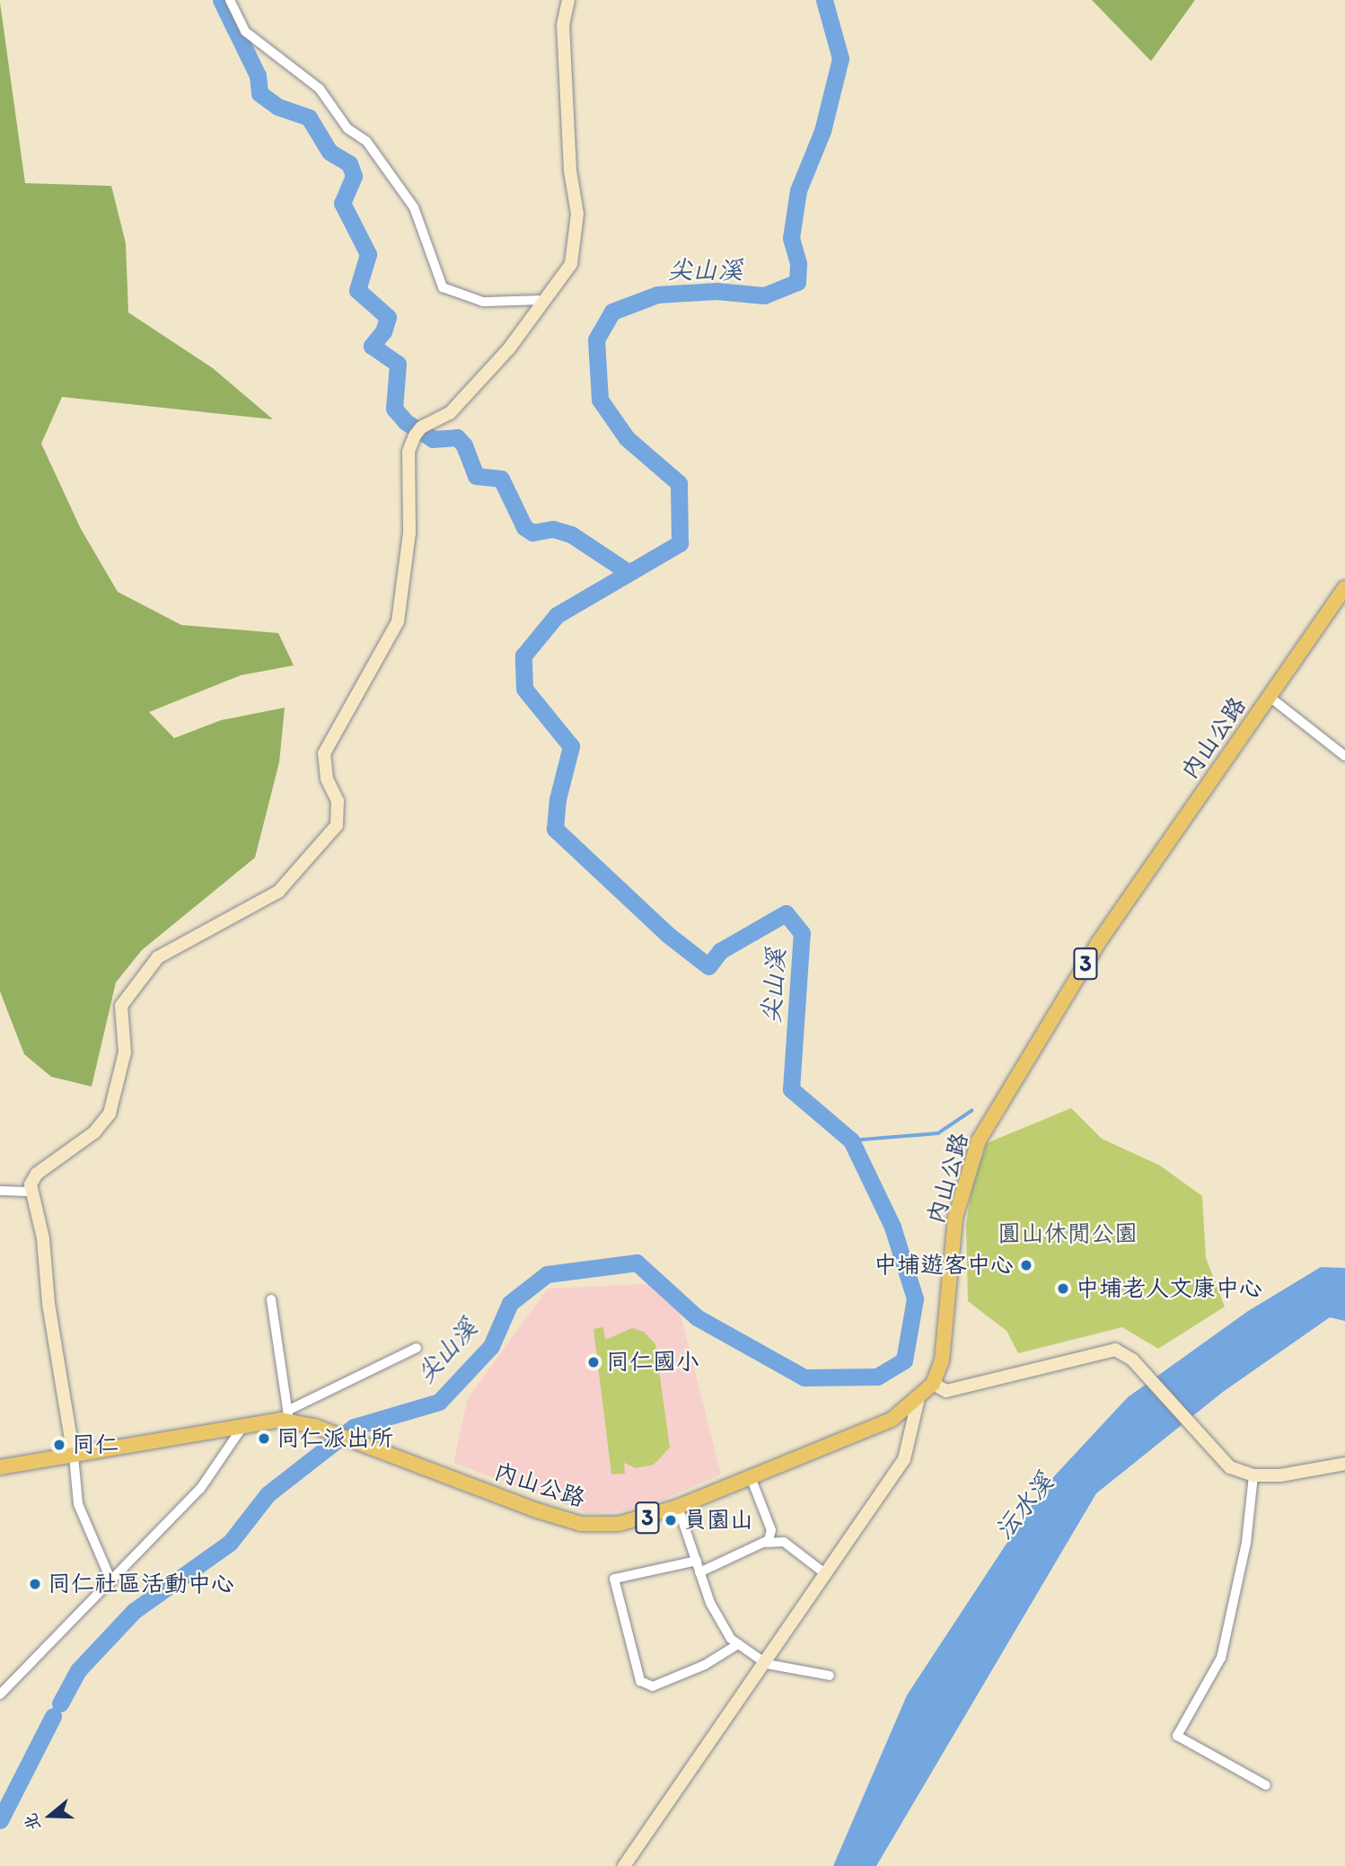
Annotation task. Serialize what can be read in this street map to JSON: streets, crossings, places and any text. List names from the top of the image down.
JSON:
{
  "streets": {
    "main road": ["內山公路", "3"]
  },
  "crossings": [
    ["內山公路", "3"]
  ],
  "water": ["尖山溪", "沄水溪"],
  "parks": ["圓山休閒公園"],
  "places": [
    "中埔遊客中心",
    "中埔老人文康中心",
    "同仁國小",
    "同仁派出所",
    "同仁",
    "員園山",
    "同仁社區活動中心"
  ],
  "north": "left"
}
